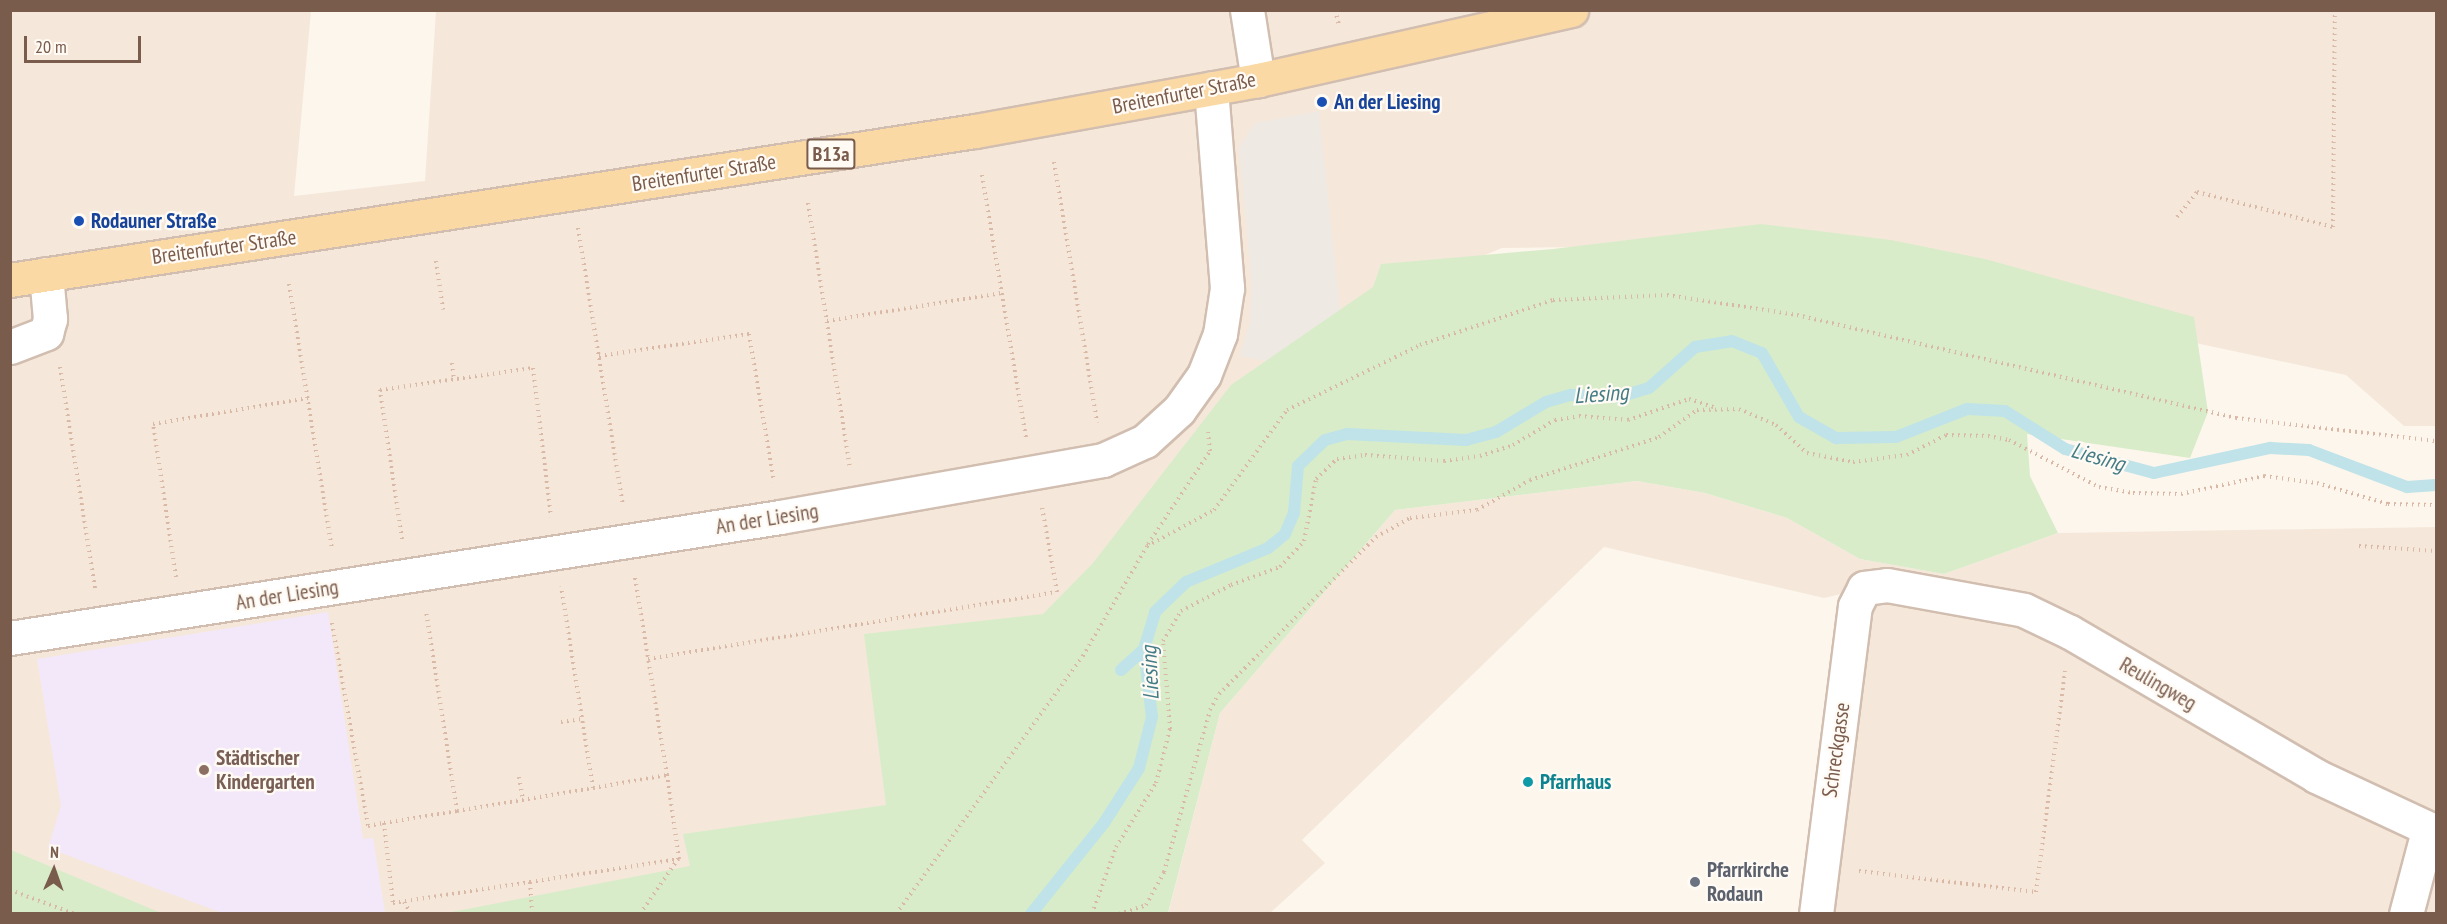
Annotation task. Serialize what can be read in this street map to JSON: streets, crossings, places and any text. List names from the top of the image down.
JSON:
{
  "streets": {
    "main road": ["Breitenfurter Straße", "B13a"],
    "street": ["An der Liesing", "Reulingweg", "Schreckgasse"]
  },
  "crossings": [
    ["Breitenfurter Straße", "An der Liesing"],
    ["Reulingweg", "Schreckgasse"]
  ],
  "water": ["Liesing"],
  "places": [
    "An der Liesing",
    "Rodauner Straße",
    "Städtischer Kindergarten",
    "Pfarrhaus",
    "Pfarrkirche Rodaun"
  ],
  "scale_bar": "20 m",
  "north": "top"
}
